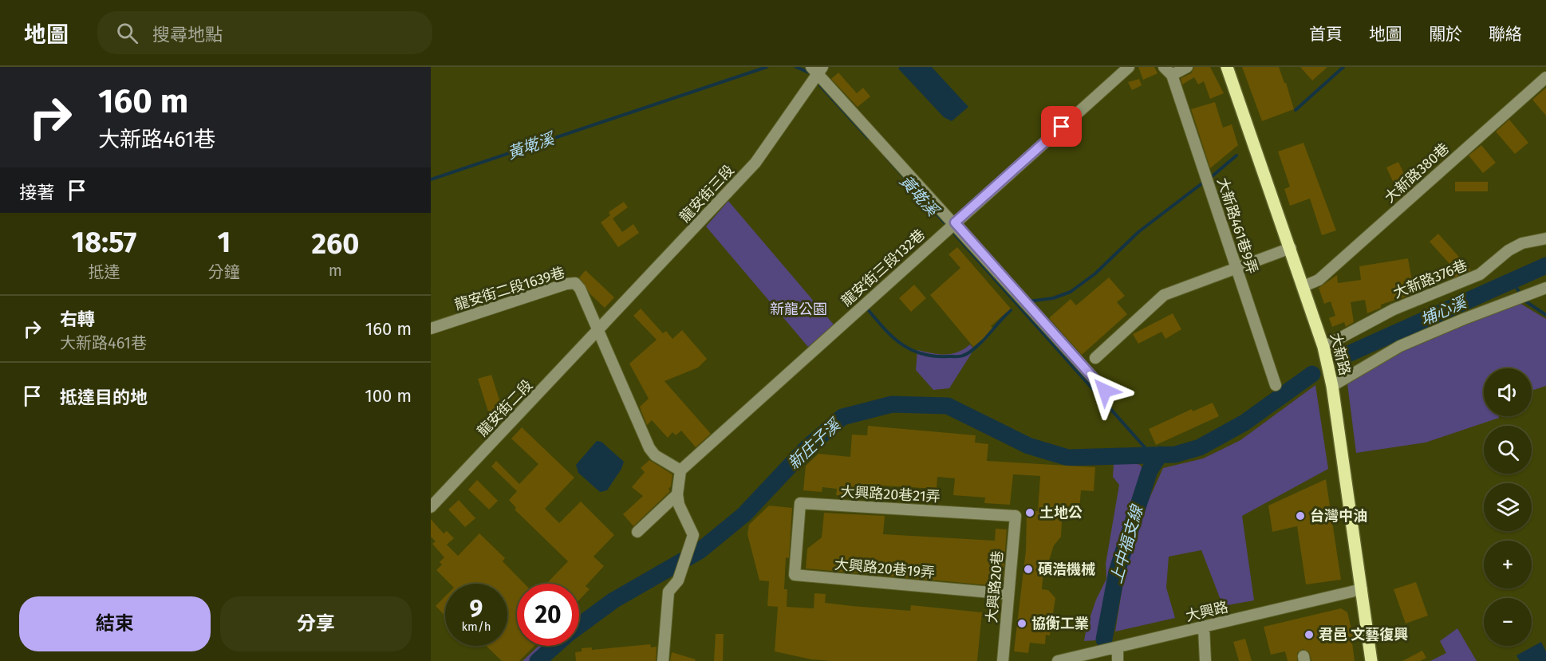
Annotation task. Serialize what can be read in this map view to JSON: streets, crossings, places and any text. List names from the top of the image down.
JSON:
{
  "streets": {
    "main road": ["大新路"],
    "street": [
      "大新路380巷",
      "龍安街三段",
      "大新路461巷9弄",
      "龍安街三段132巷",
      "大新路376巷",
      "龍安街二段1639巷",
      "龍安街二段",
      "大興路20巷21弄",
      "大興路20巷19弄",
      "大興路20巷",
      "大興路"
    ]
  },
  "crossings": [
    ["大新路380巷", "大新路"],
    ["龍安街三段", "龍安街二段1639巷"],
    ["龍安街三段", "龍安街二段"],
    ["大新路376巷", "大新路"],
    ["龍安街二段1639巷", "龍安街二段"],
    ["大新路", "大興路"],
    ["大興路20巷21弄", "大興路20巷19弄"],
    ["大興路20巷21弄", "大興路20巷"],
    ["大興路20巷19弄", "大興路20巷"]
  ],
  "water": [
    "黃墘溪",
    "埔心溪",
    "新庄子溪",
    "上中福支線"
  ],
  "parks": ["新龍公園"],
  "places": [
    "土地公",
    "台灣中油",
    "碩浩機械",
    "協衡工業",
    "君邑 文藝復興"
  ],
  "page": {
    "header": "地圖",
    "search": "搜尋地點",
    "nav": [
      "首頁",
      "地圖",
      "關於",
      "聯絡"
    ],
    "turn": ["160 m", "大新路461巷"],
    "then": "接著",
    "eta": [
      "18:57",
      "抵達",
      "1",
      "分鐘",
      "260",
      "m"
    ],
    "list": [
      {
        "name": "右轉",
        "note": "大新路461巷",
        "value": "160 m"
      },
      {
        "name": "抵達目的地",
        "value": "100 m"
      }
    ],
    "map_buttons": ["+", "−"],
    "speed": "9 km/h",
    "limit": "20",
    "buttons": ["結束", "分享"]
  }
}
